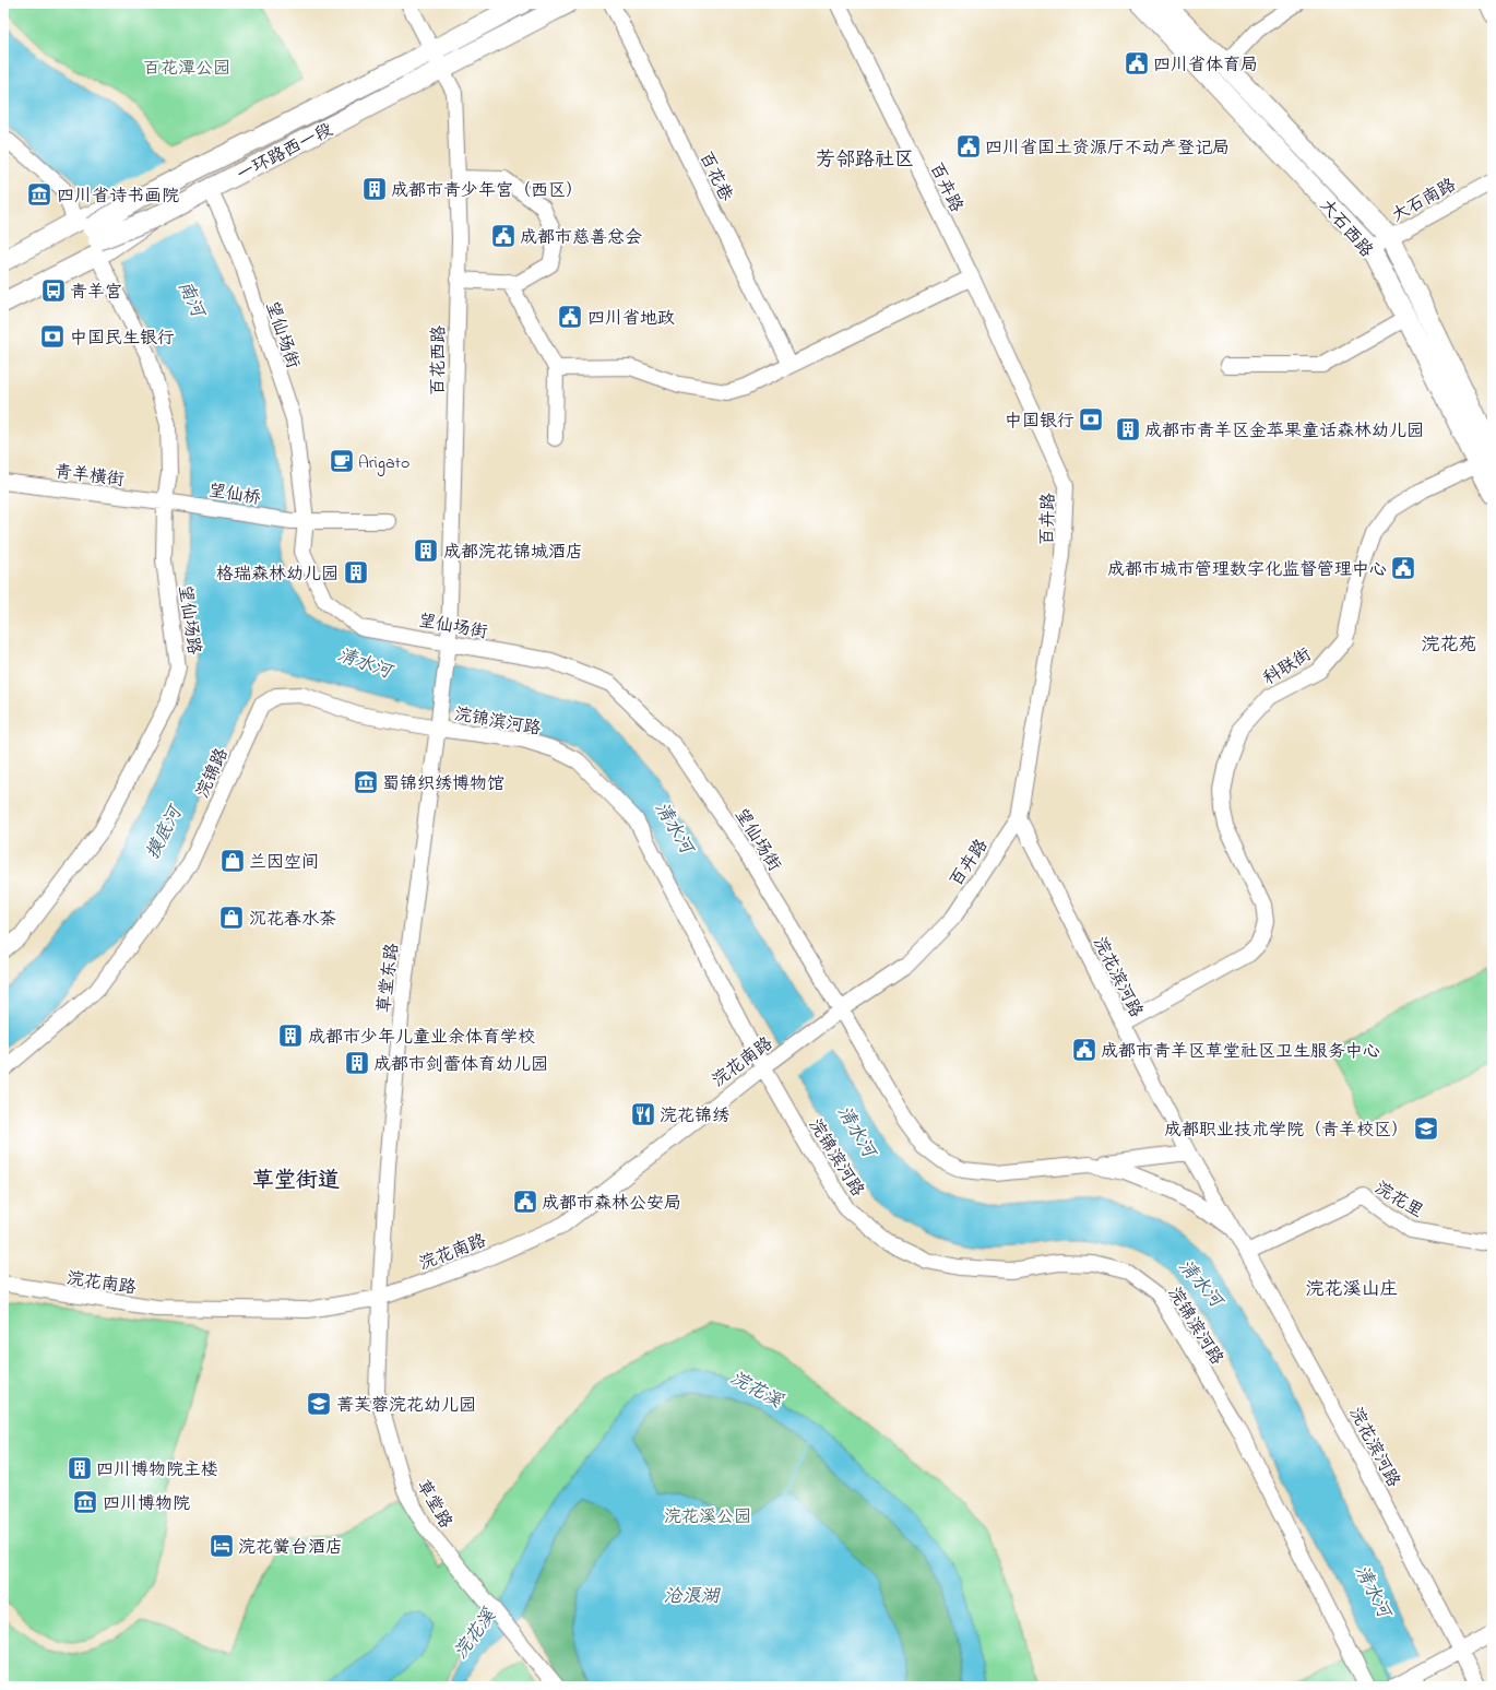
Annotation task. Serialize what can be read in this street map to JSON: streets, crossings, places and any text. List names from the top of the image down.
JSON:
{
  "streets": {
    "main road": ["一环路西一段", "大石西路"],
    "street": [
      "百花巷",
      "百卉路",
      "大石南路",
      "望仙场街",
      "百花西路",
      "青羊横街",
      "望仙桥",
      "望仙场路",
      "科联街",
      "浣锦滨河路",
      "浣锦路",
      "浣花滨河路",
      "草堂东路",
      "浣花南路",
      "浣花里",
      "草堂路"
    ]
  },
  "crossings": [
    ["一环路西一段", "望仙场街"],
    ["一环路西一段", "百花西路"],
    ["一环路西一段", "望仙场路"],
    ["百卉路", "望仙场街"],
    ["百卉路", "浣花滨河路"],
    ["百卉路", "浣花南路"],
    ["大石南路", "大石西路"],
    ["大石西路", "科联街"],
    ["望仙场街", "百花西路"],
    ["望仙场街", "望仙桥"],
    ["望仙场街", "浣花滨河路"],
    ["望仙场街", "浣花南路"],
    ["百花西路", "浣锦滨河路"],
    ["百花西路", "浣锦路"],
    ["百花西路", "草堂东路"],
    ["青羊横街", "望仙桥"],
    ["青羊横街", "望仙场路"],
    ["望仙桥", "望仙场路"],
    ["科联街", "浣花滨河路"],
    ["浣锦滨河路", "浣锦路"],
    ["浣锦滨河路", "草堂东路"],
    ["浣锦滨河路", "浣花南路"],
    ["浣锦路", "草堂东路"],
    ["浣花滨河路", "浣花南路"],
    ["浣花滨河路", "浣花里"],
    ["草堂东路", "浣花南路"],
    ["草堂东路", "草堂路"],
    ["浣花南路", "草堂路"]
  ],
  "districts": [
    "芳邻路社区",
    "浣花苑",
    "草堂街道",
    "浣花溪山庄"
  ],
  "water": [
    "南河",
    "清水河",
    "摸底河",
    "浣花溪",
    "沧浪湖"
  ],
  "parks": ["百花潭公园", "浣花溪公园"],
  "places": {
    "public building": [
      "四川省体育局",
      "四川省国土资源厅不动产登记局",
      "成都市慈善总会",
      "四川省地政",
      "成都市城市管理数字化监督管理中心",
      "成都市青羊区草堂社区卫生服务中心",
      "成都市森林公安局"
    ],
    "building": [
      "成都市青少年宫（西区）",
      "成都市青羊区金苹果童话森林幼儿园",
      "成都浣花锦城酒店",
      "格瑞森林幼儿园",
      "成都市少年儿童业余体育学校",
      "成都市剑蕾体育幼儿园",
      "四川博物院主楼"
    ],
    "museum": ["四川省诗书画院", "蜀锦织绣博物馆", "四川博物院"],
    "bus stop": ["青羊宫"],
    "bank": ["中国民生银行", "中国银行"],
    "cafe": ["Arigato"],
    "shop": ["兰因空间", "沉花春水茶"],
    "restaurant": ["浣花锦绣"],
    "school or university": ["成都职业技术学院（青羊校区）", "菁芙蓉浣花幼儿园"],
    "hotel": ["浣花黉台酒店"]
  }
}
